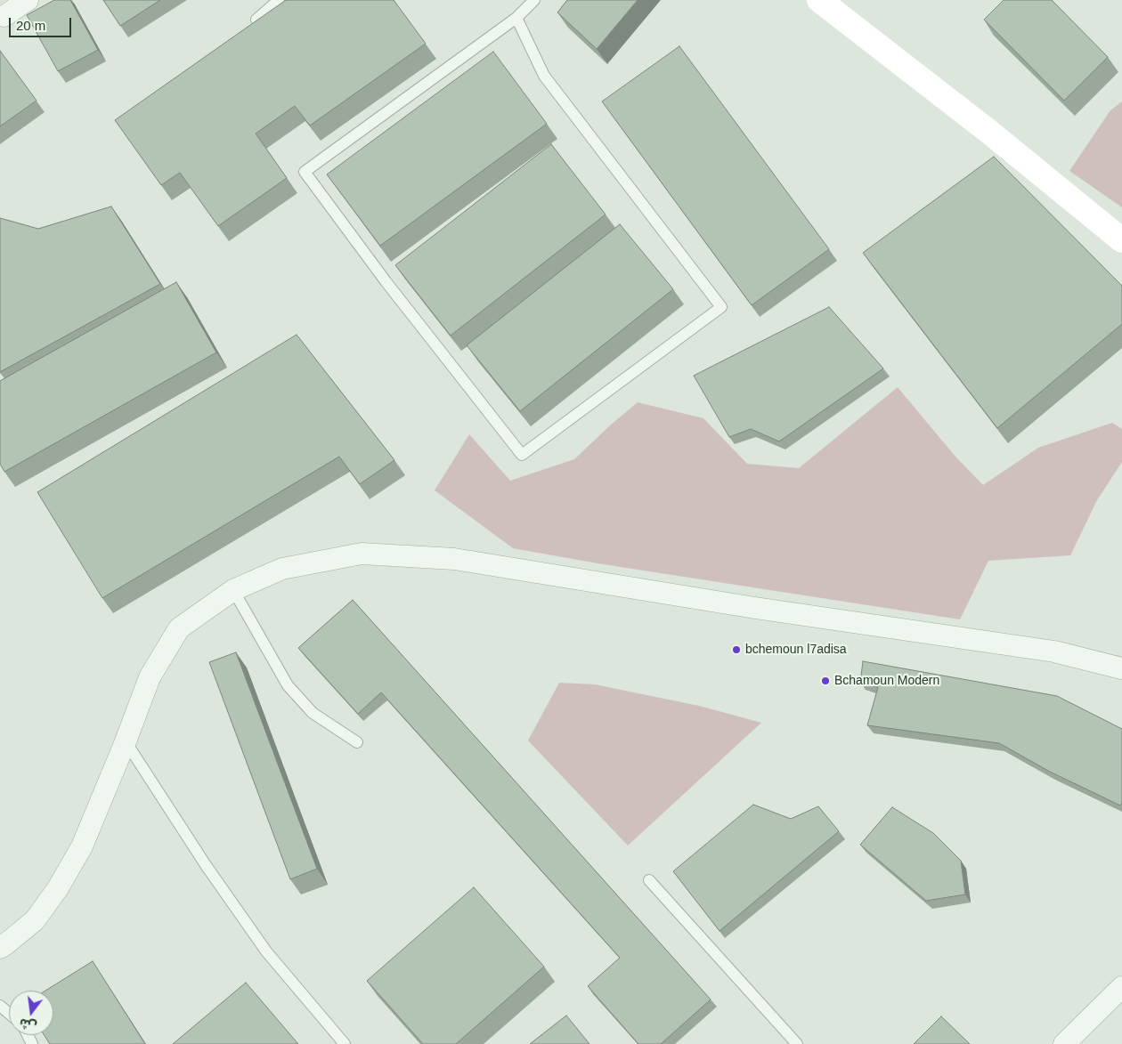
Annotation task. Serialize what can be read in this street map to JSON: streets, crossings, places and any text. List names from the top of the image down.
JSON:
{
  "places": ["bchemoun l7adisa", "Bchamoun Modern"],
  "scale_bar": "20 m",
  "north": "bottom"
}
